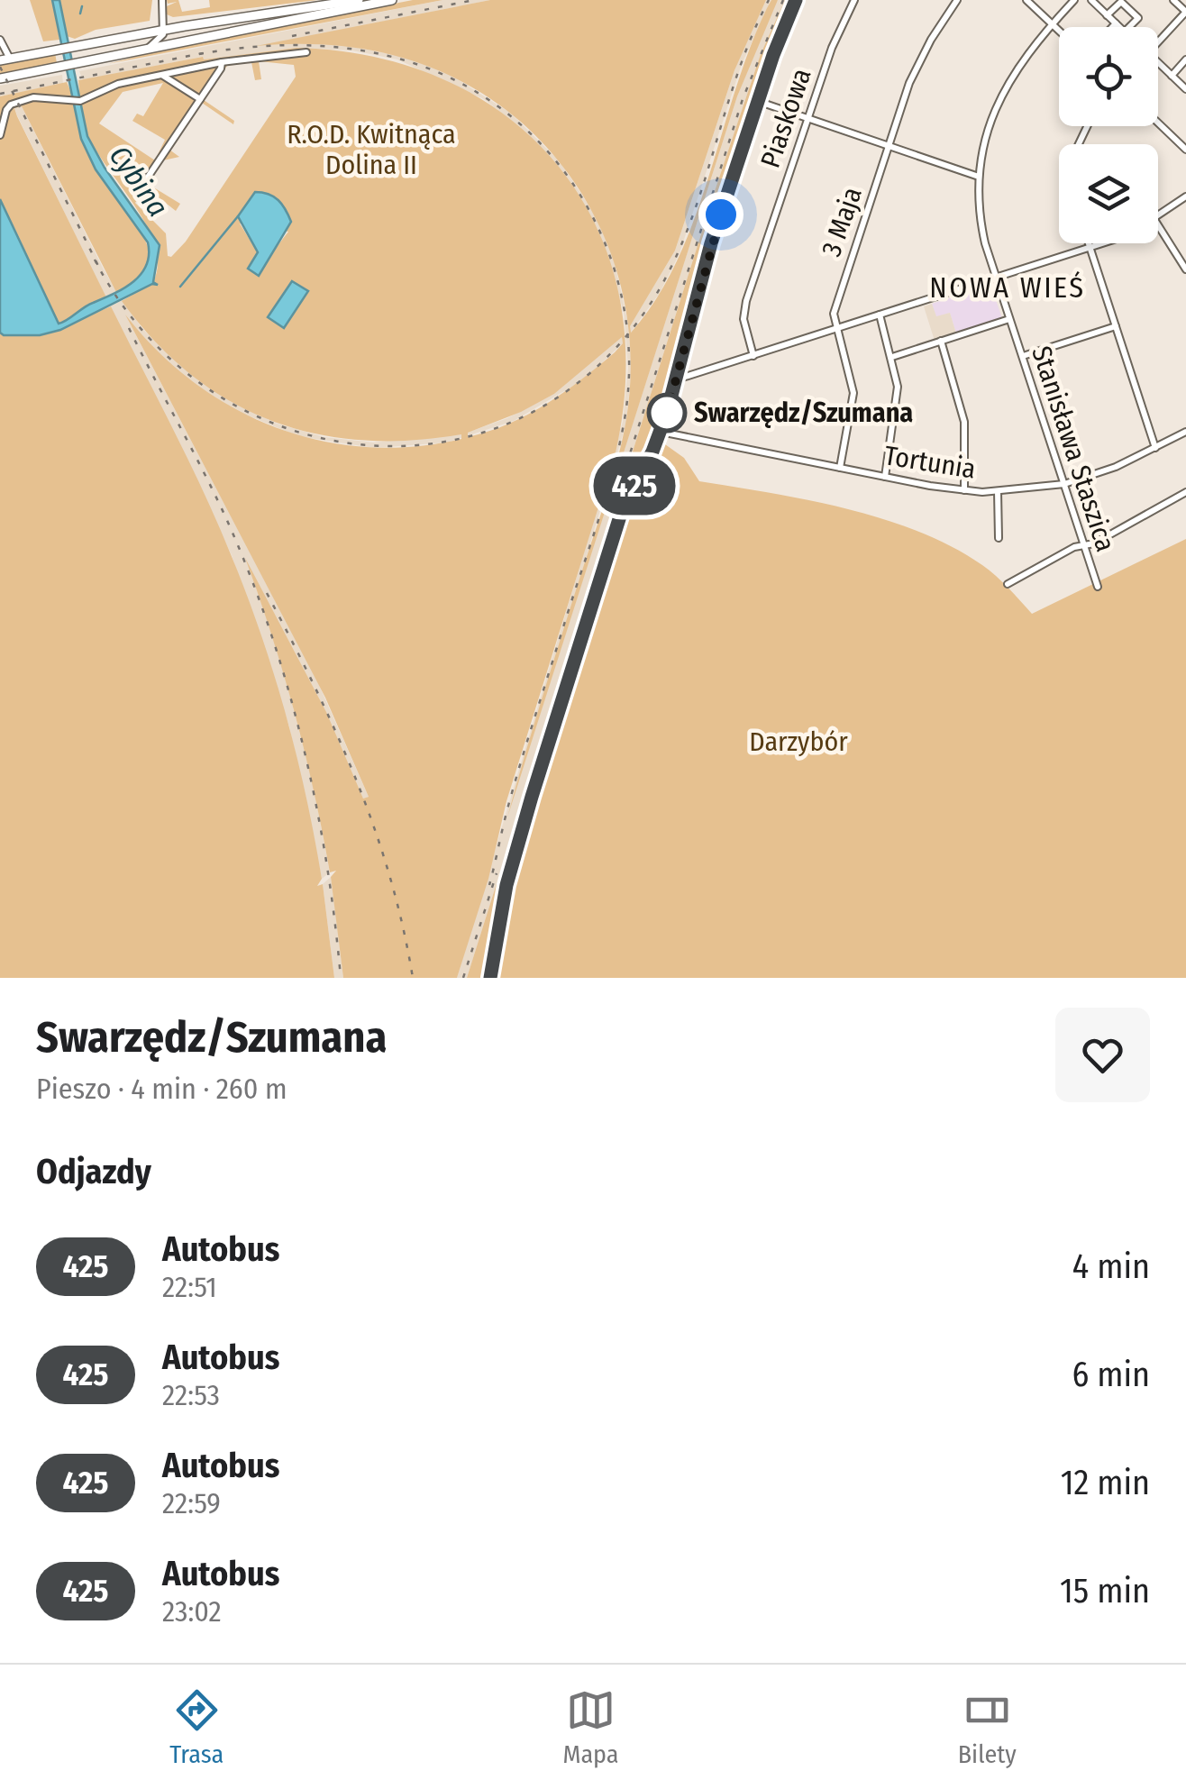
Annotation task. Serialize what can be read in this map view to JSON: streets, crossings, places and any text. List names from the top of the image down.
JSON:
{
  "streets": {
    "street": [
      "Piaskowa",
      "3 Maja",
      "Stanisława Staszica",
      "Tortunia"
    ]
  },
  "crossings": [
    ["3 Maja", "Tortunia"],
    ["Stanisława Staszica", "Tortunia"]
  ],
  "districts": ["NOWA WIEŚ"],
  "water": ["Cybina"],
  "parks": ["R.O.D. Kwitnąca Dolina II", "Darzybór"],
  "places": ["Swarzędz/Szumana"],
  "lines": ["bus line 425"],
  "page": {
    "on_map": "425",
    "heading": [
      ["Swarzędz/Szumana", "Pieszo · 4 min · 260 m"],
      "Odjazdy"
    ],
    "list": [
      {
        "mark": "425",
        "name": "Autobus",
        "note": "22:51",
        "value": "4 min"
      },
      {
        "mark": "425",
        "name": "Autobus",
        "note": "22:53",
        "value": "6 min"
      },
      {
        "mark": "425",
        "name": "Autobus",
        "note": "22:59",
        "value": "12 min"
      },
      {
        "mark": "425",
        "name": "Autobus",
        "note": "23:02",
        "value": "15 min"
      }
    ],
    "tabs": ["Trasa", "Mapa", "Bilety"]
  }
}
